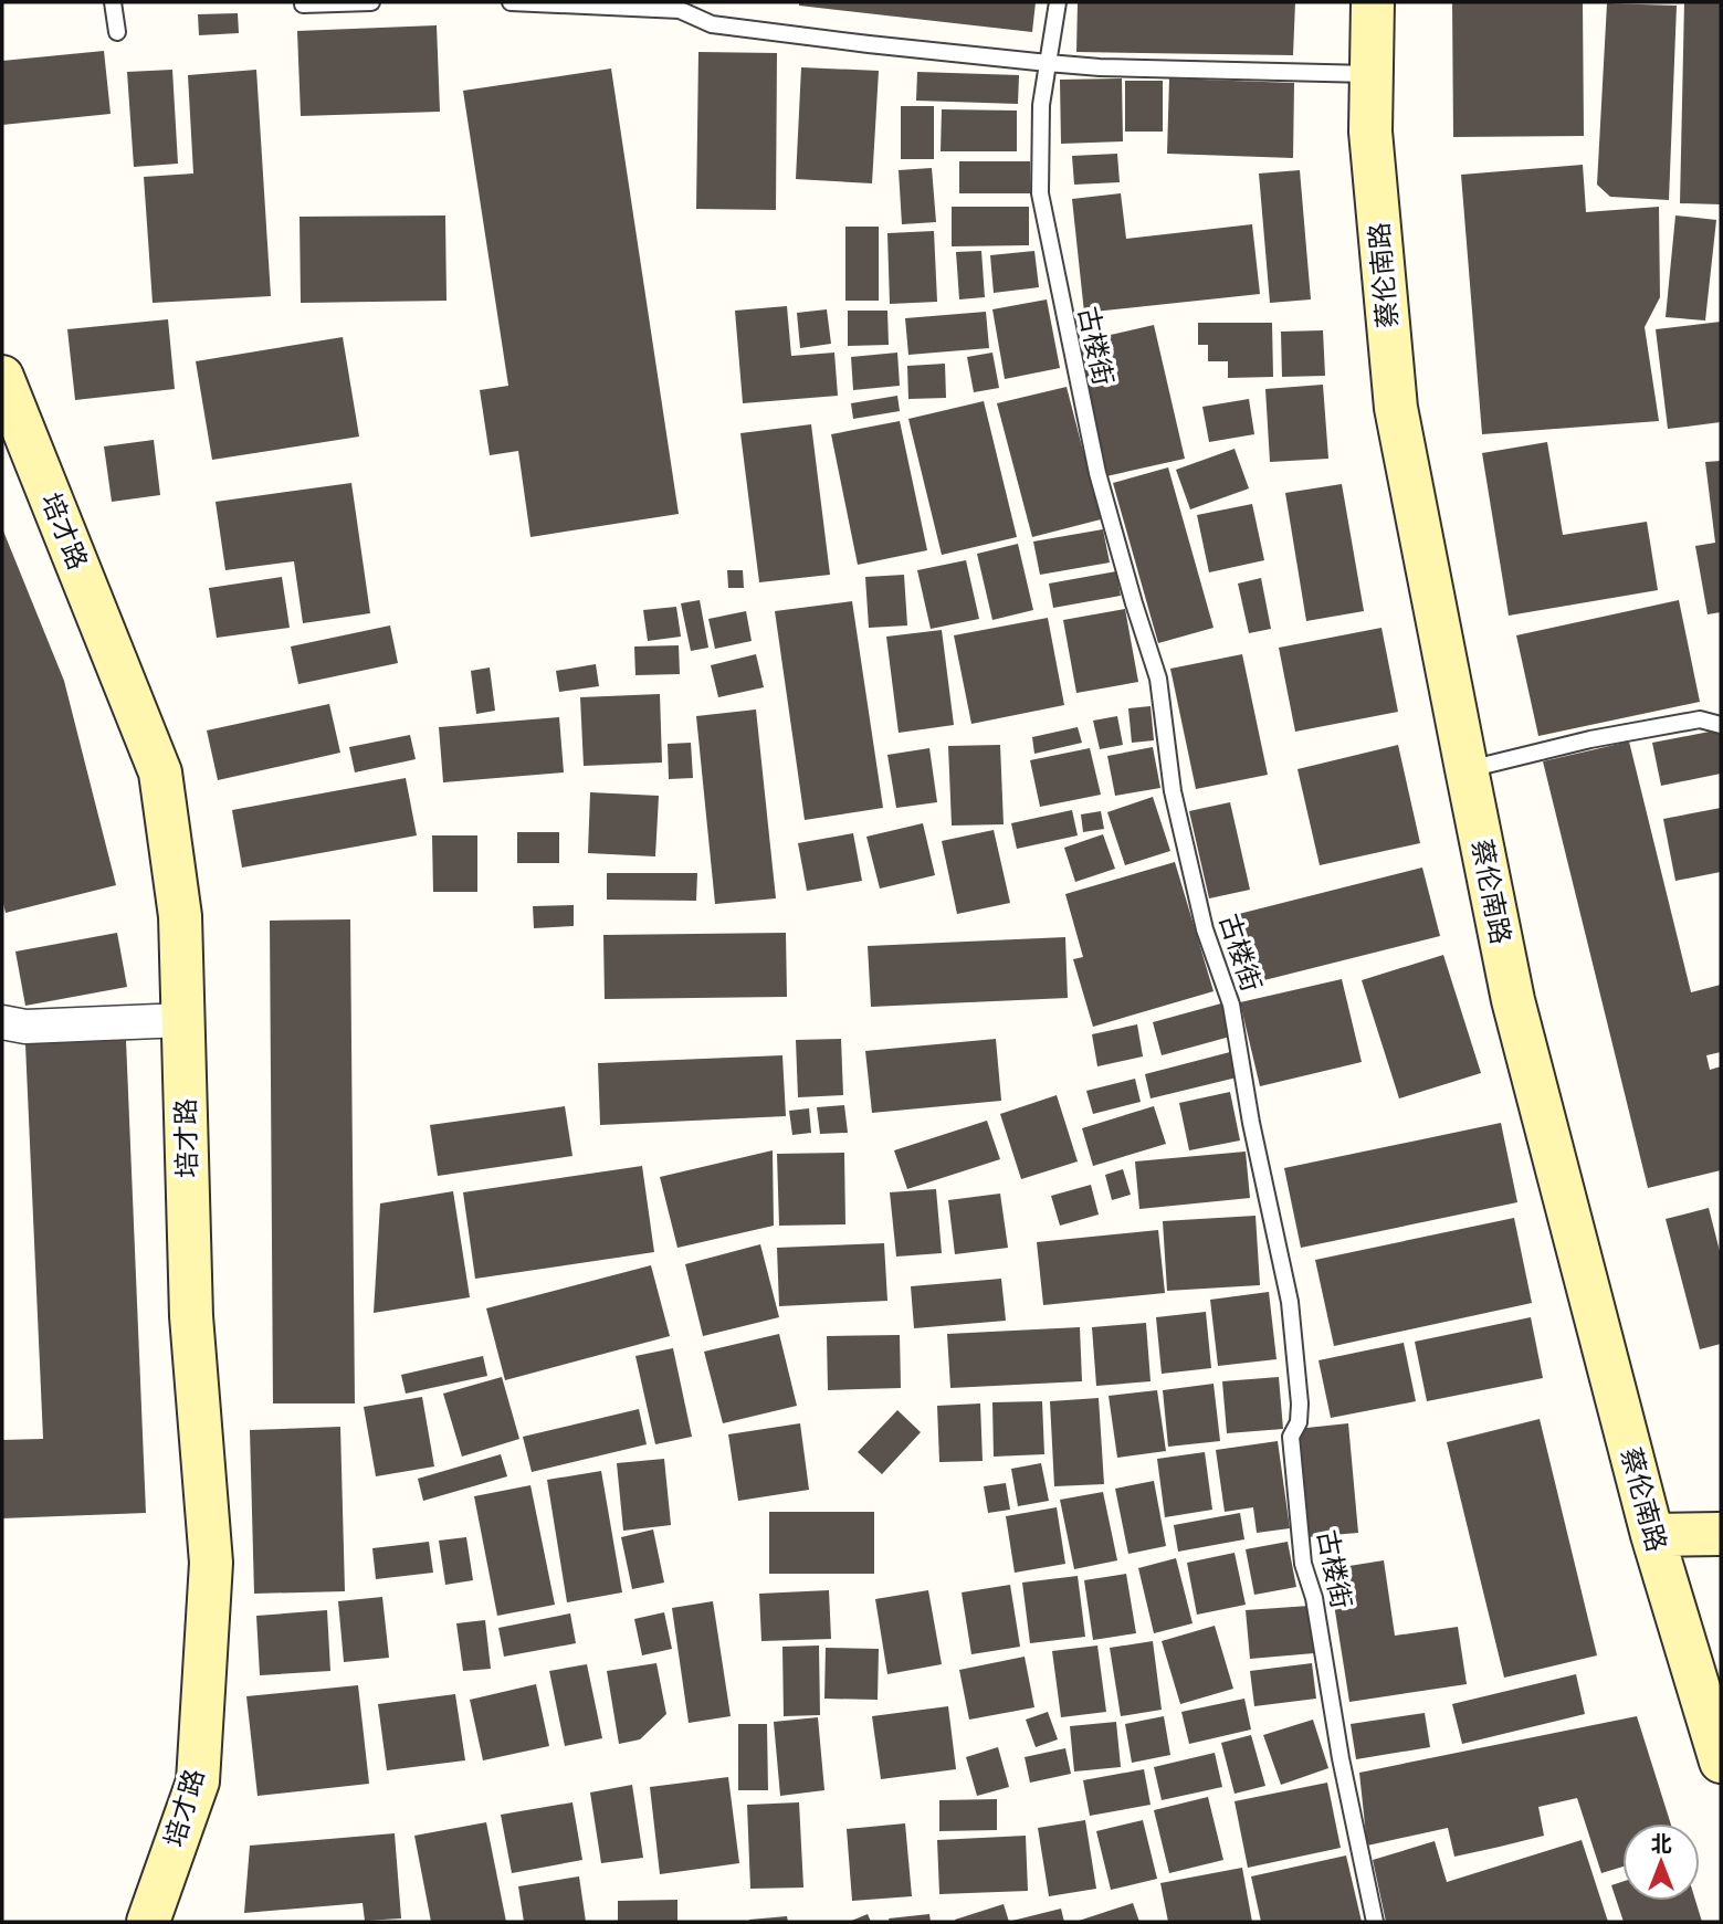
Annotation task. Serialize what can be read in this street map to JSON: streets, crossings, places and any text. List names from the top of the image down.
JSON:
{
  "streets": {
    "main road": ["蔡伦南路", "培才路"],
    "lane": ["古楼街"]
  },
  "north": "top"
}
